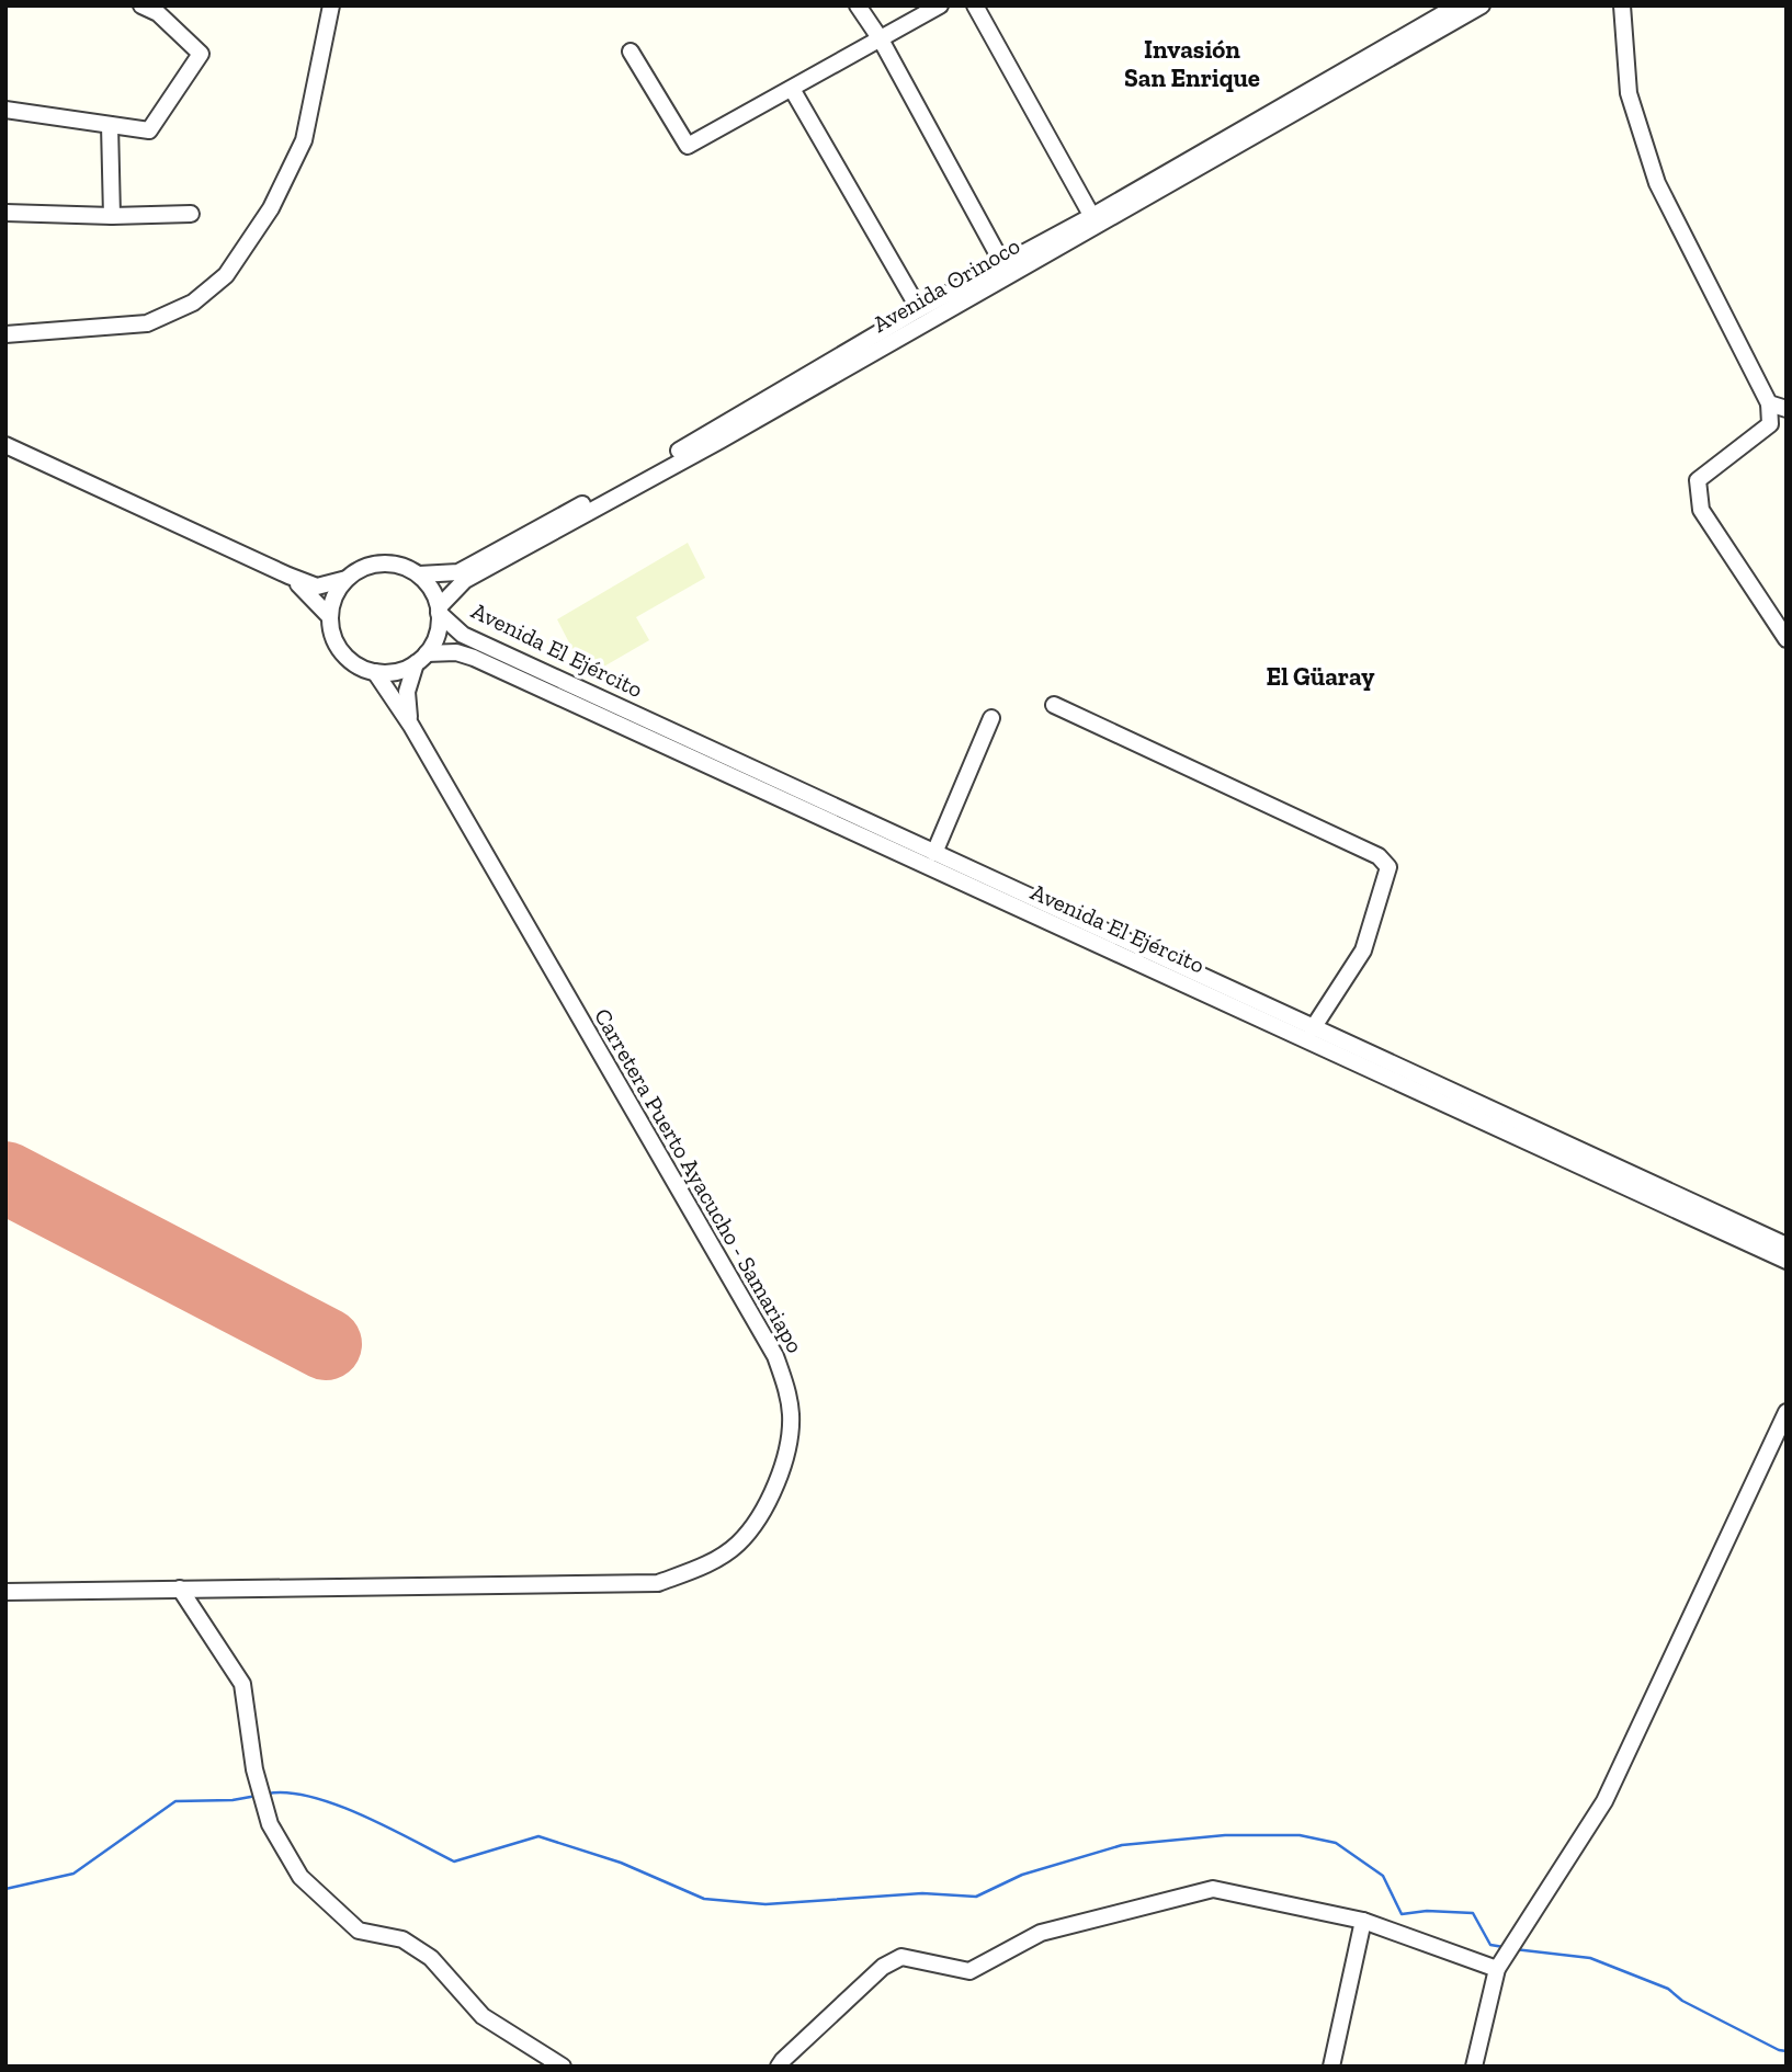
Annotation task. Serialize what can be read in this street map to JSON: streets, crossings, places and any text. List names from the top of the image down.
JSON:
{
  "streets": {
    "street": ["Avenida Orinoco", "Avenida El Ejército", "Carretera Puerto Ayacucho - Samariapo"]
  },
  "crossings": [
    ["Avenida Orinoco", "Avenida El Ejército"],
    ["Avenida Orinoco", "Carretera Puerto Ayacucho - Samariapo"],
    ["Avenida El Ejército", "Carretera Puerto Ayacucho - Samariapo"]
  ],
  "districts": ["Invasión San Enrique", "El Güaray"]
}
